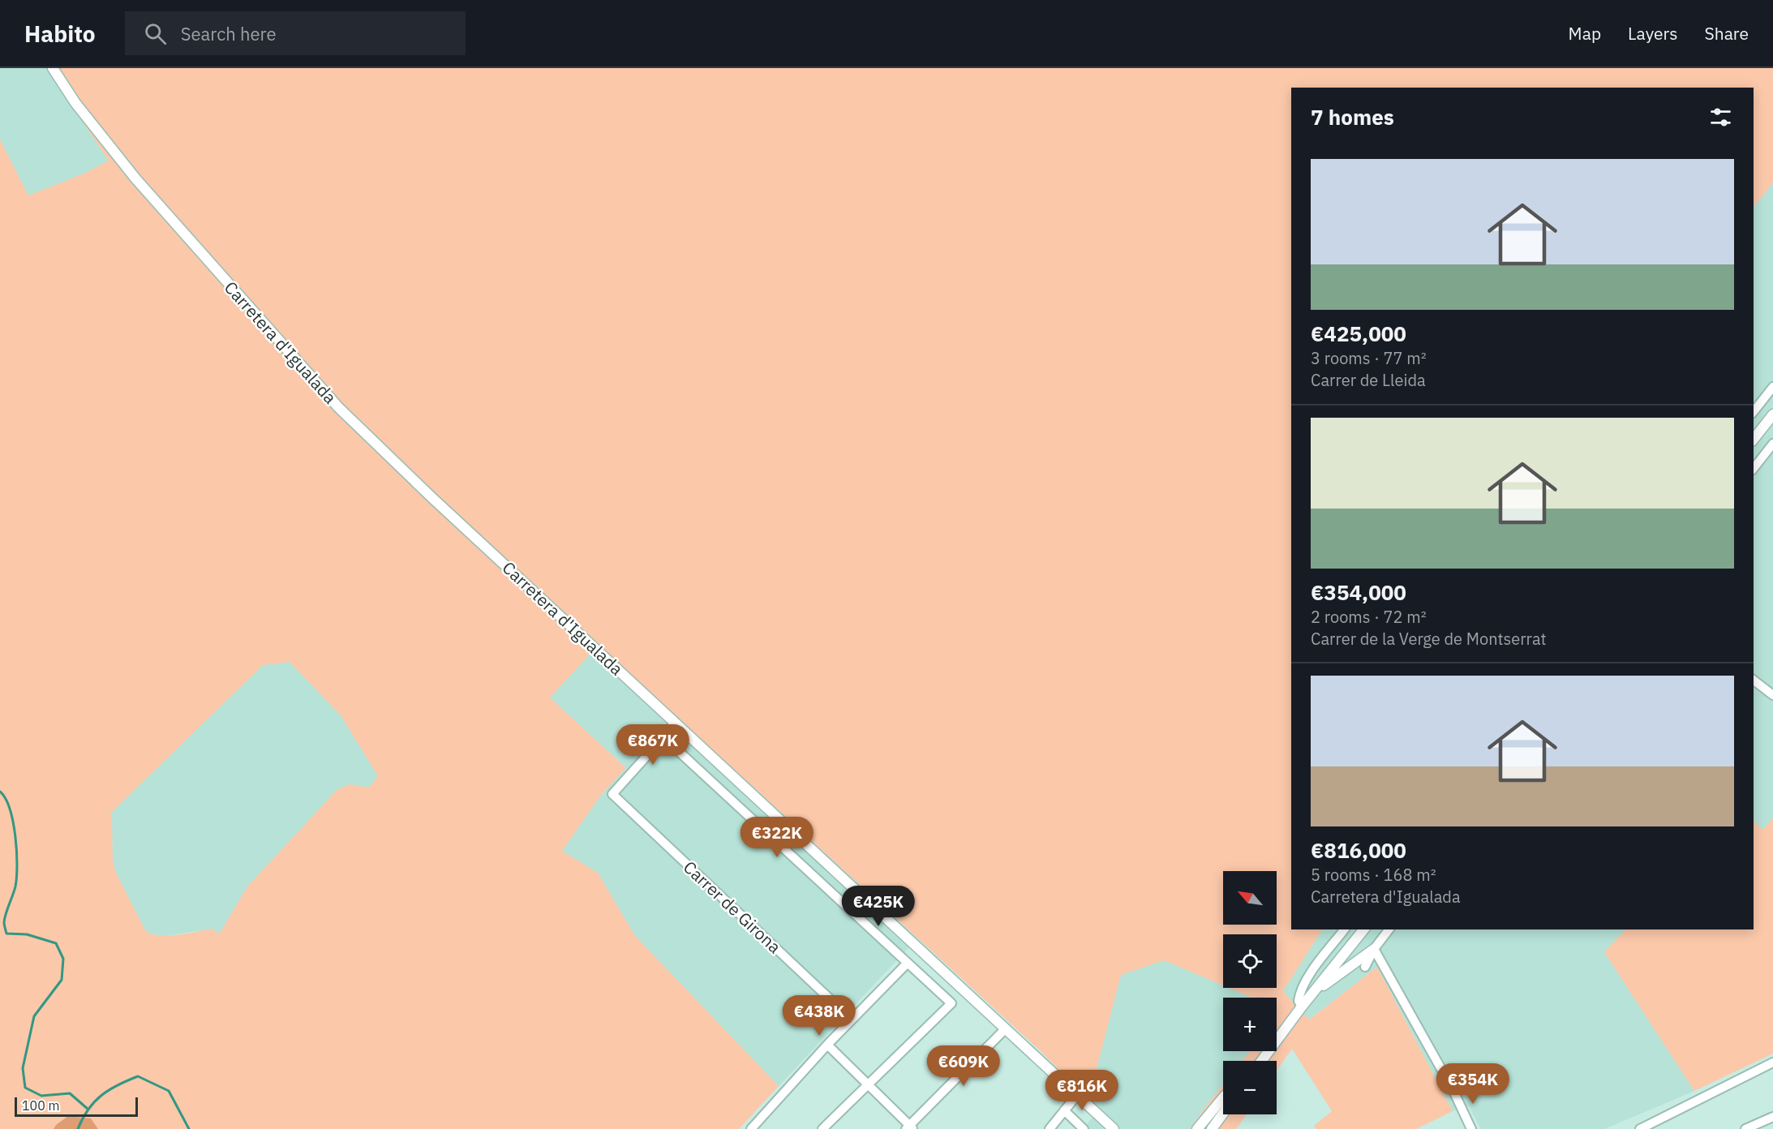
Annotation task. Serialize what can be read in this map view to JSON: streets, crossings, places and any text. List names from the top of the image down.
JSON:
{
  "streets": {
    "street": ["Carretera d'Igualada", "Carrer de Girona"]
  },
  "scale_bar": "100 m",
  "north": "top left",
  "page": {
    "header": "Habito",
    "search": "Search here",
    "nav": ["Map", "Layers", "Share"],
    "heading": "7 homes",
    "list": [
      {
        "name": "€425,000",
        "note": "3 rooms · 77 m² · Carrer de Lleida"
      },
      {
        "name": "€354,000",
        "note": "2 rooms · 72 m² · Carrer de la Verge de Montserrat"
      },
      {
        "name": "€816,000",
        "note": "5 rooms · 168 m² · Carretera d'Igualada"
      }
    ],
    "price": [
      "€867K",
      "€322K",
      "€425K",
      "€438K",
      "€609K",
      "€354K",
      "€816K"
    ],
    "map_buttons": ["+", "−"],
    "scale": "100 m"
  }
}
